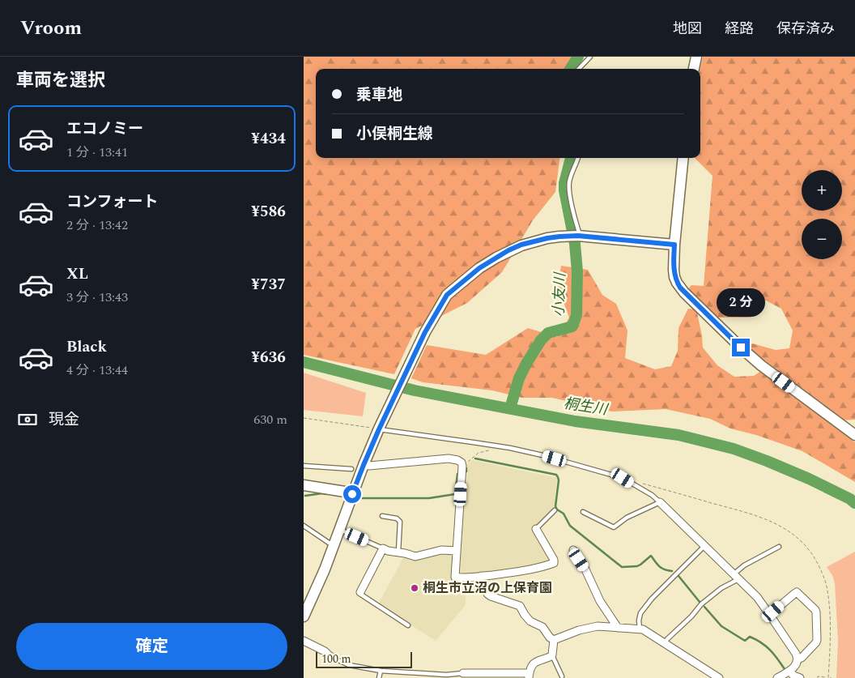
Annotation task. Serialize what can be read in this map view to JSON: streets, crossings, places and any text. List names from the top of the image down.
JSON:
{
  "water": ["小友川", "桐生川"],
  "places": ["桐生市立沼の上保育園"],
  "scale_bar": "100 m",
  "page": {
    "header": "Vroom",
    "nav": ["地図", "経路", "保存済み"],
    "heading": "車両を選択",
    "banner": ["乗車地", "小俣桐生線"],
    "list": [
      {
        "name": "エコノミー",
        "note": "1 分 · 13:41",
        "value": "¥434"
      },
      {
        "name": "コンフォート",
        "note": "2 分 · 13:42",
        "value": "¥586"
      },
      {
        "name": "XL",
        "note": "3 分 · 13:43",
        "value": "¥737"
      },
      {
        "name": "Black",
        "note": "4 分 · 13:44",
        "value": "¥636"
      }
    ],
    "map_buttons": ["+", "−"],
    "bubble": "2 分",
    "pay": ["現金", "630 m"],
    "buttons": "確定",
    "scale": "100 m"
  }
}
